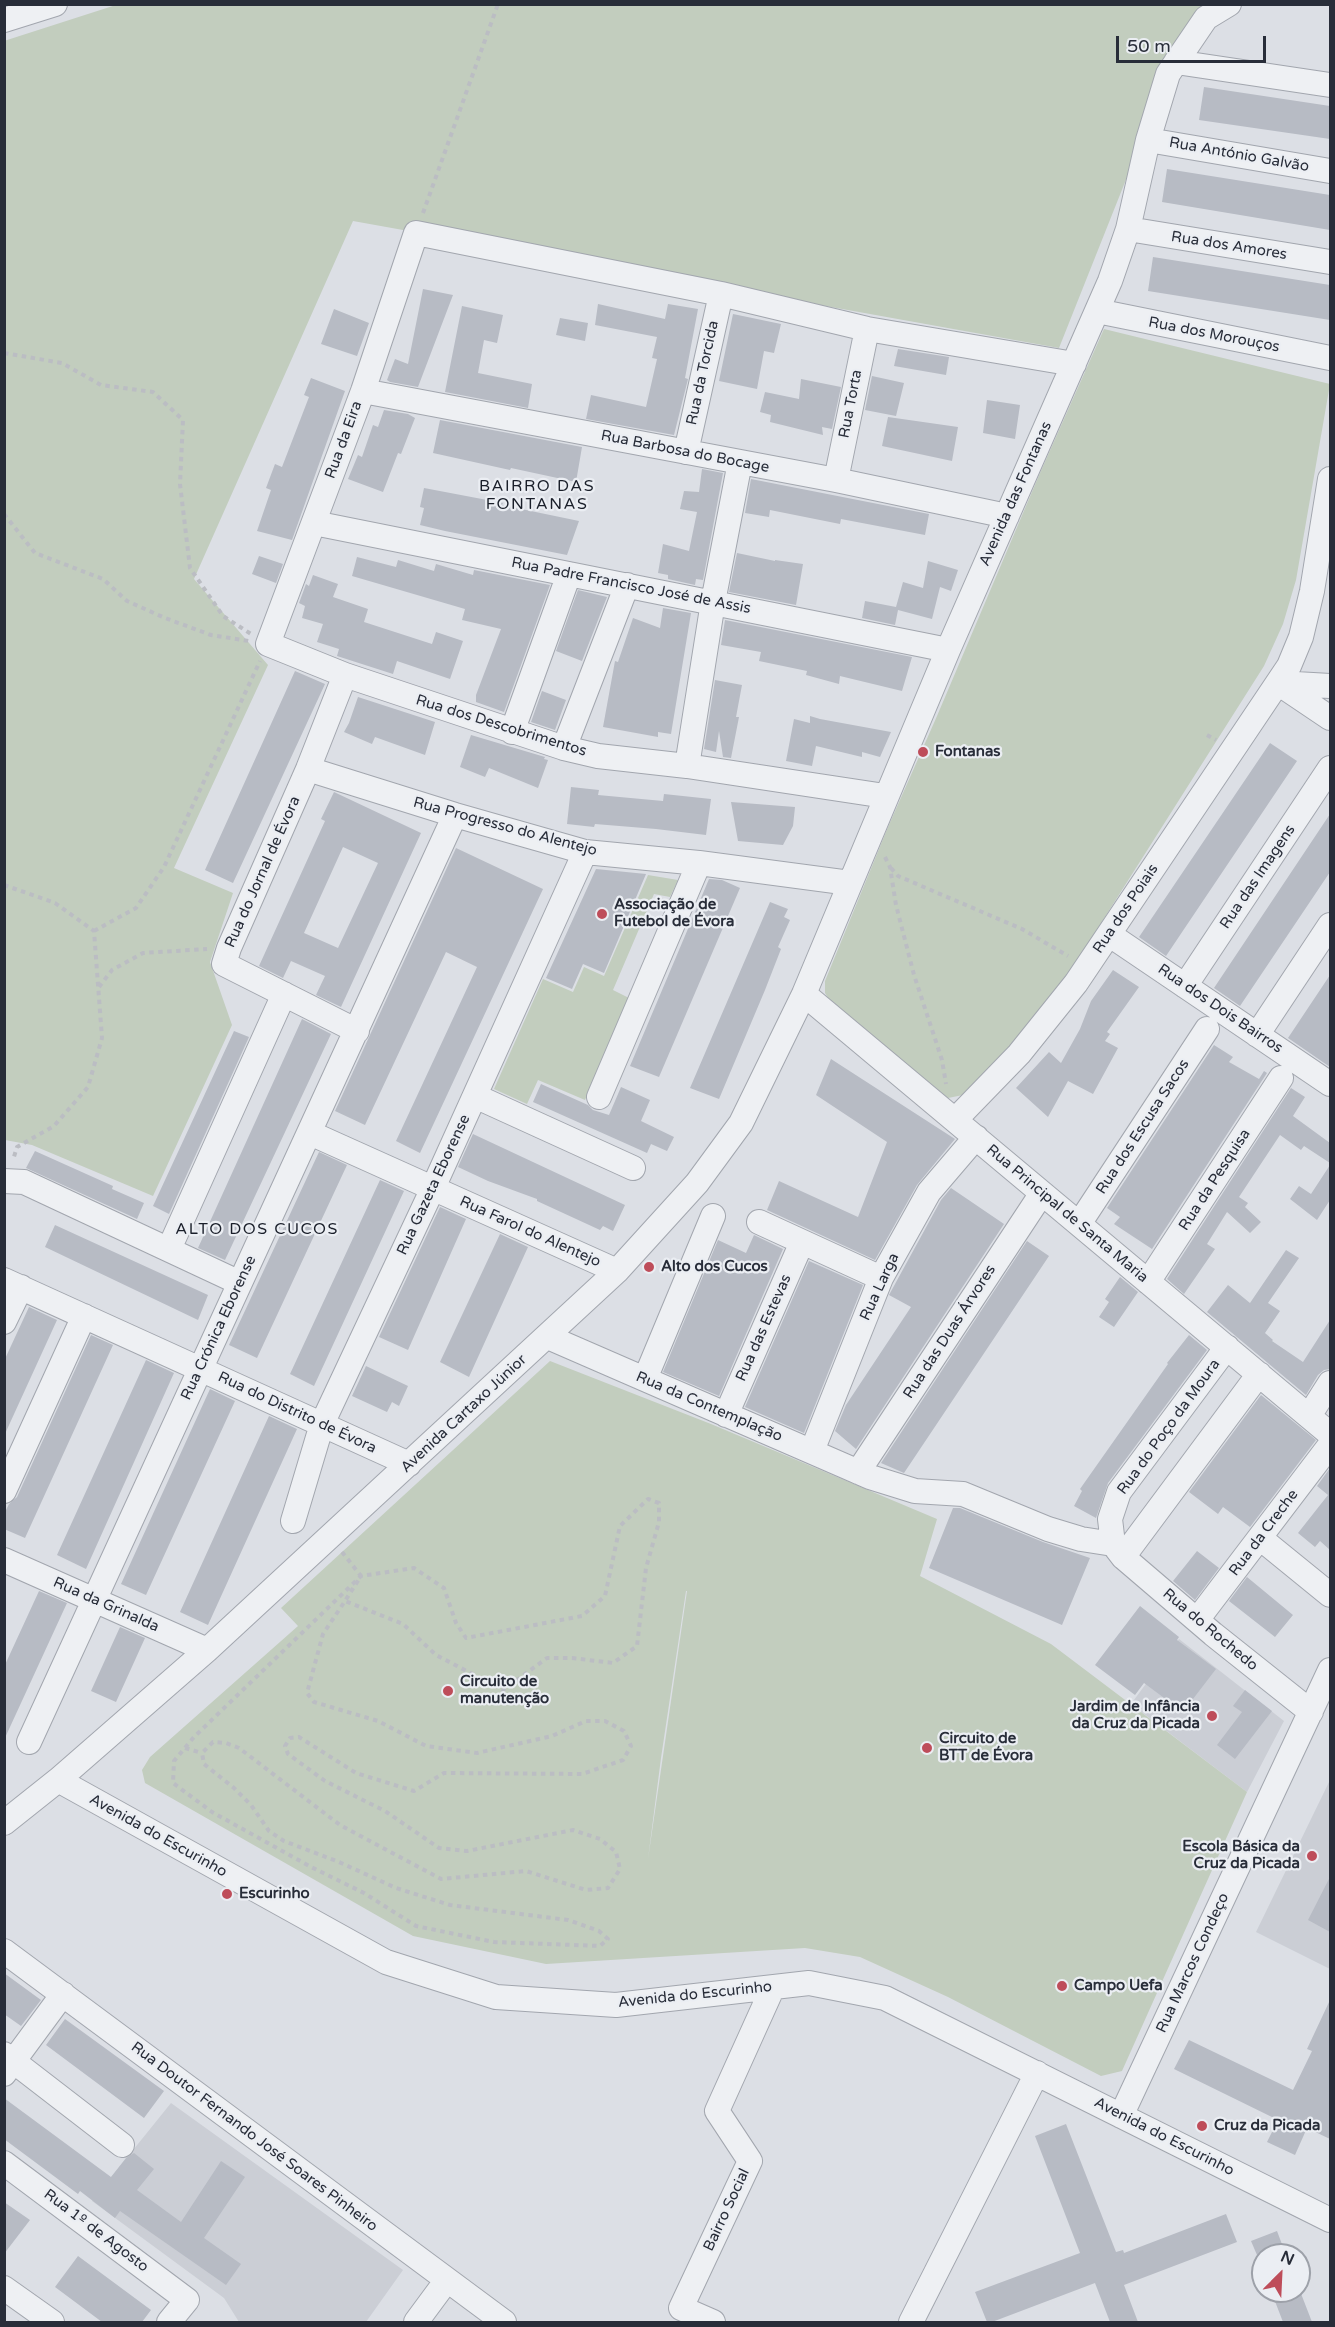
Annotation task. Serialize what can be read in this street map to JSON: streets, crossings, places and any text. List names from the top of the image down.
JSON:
{
  "streets": {
    "street": [
      "Rua António Galvão",
      "Rua dos Amores",
      "Rua dos Morouços",
      "Rua da Torcida",
      "Rua Torta",
      "Rua da Eira",
      "Rua Barbosa do Bocage",
      "Avenida das Fontanas",
      "Rua Padre Francisco José de Assis",
      "Rua dos Descobrimentos",
      "Rua Progresso do Alentejo",
      "Rua do Jornal de Évora",
      "Rua das Imagens",
      "Rua dos Poiais",
      "Rua dos Dois Bairros",
      "Rua dos Escusa Sacos",
      "Rua da Pesquisa",
      "Rua Gazeta Eborense",
      "Rua Principal de Santa Maria",
      "Rua Farol do Alentejo",
      "Rua Larga",
      "Rua Crónica Eborense",
      "Rua das Estevas",
      "Rua das Duas Árvores",
      "Rua da Contemplação",
      "Rua do Distrito de Évora",
      "Avenida Cartaxo Júnior",
      "Rua do Poço da Moura",
      "Rua da Creche",
      "Rua da Grinalda",
      "Rua do Rochedo",
      "Avenida do Escurinho",
      "Rua Marcos Condeço",
      "Rua Doutor Fernando José Soares Pinheiro",
      "Bairro Social",
      "Rua 1º de Agosto"
    ]
  },
  "crossings": [
    ["Rua António Galvão", "Avenida das Fontanas"],
    ["Rua dos Amores", "Avenida das Fontanas"],
    ["Rua dos Morouços", "Avenida das Fontanas"],
    ["Rua da Torcida", "Rua Barbosa do Bocage"],
    ["Rua Torta", "Rua Barbosa do Bocage"],
    ["Rua da Eira", "Rua Barbosa do Bocage"],
    ["Rua da Eira", "Rua Padre Francisco José de Assis"],
    ["Rua da Eira", "Rua dos Descobrimentos"],
    ["Rua Barbosa do Bocage", "Avenida das Fontanas"],
    ["Avenida das Fontanas", "Rua Padre Francisco José de Assis"],
    ["Avenida das Fontanas", "Rua dos Descobrimentos"],
    ["Avenida das Fontanas", "Rua Progresso do Alentejo"],
    ["Avenida das Fontanas", "Rua Principal de Santa Maria"],
    ["Avenida das Fontanas", "Avenida Cartaxo Júnior"],
    ["Rua dos Descobrimentos", "Rua do Jornal de Évora"],
    ["Rua Progresso do Alentejo", "Rua do Jornal de Évora"],
    ["Rua Progresso do Alentejo", "Rua Gazeta Eborense"],
    ["Rua Progresso do Alentejo", "Rua Crónica Eborense"],
    ["Rua do Jornal de Évora", "Rua Crónica Eborense"],
    ["Rua das Imagens", "Rua dos Dois Bairros"],
    ["Rua dos Poiais", "Rua dos Dois Bairros"],
    ["Rua dos Poiais", "Rua Principal de Santa Maria"],
    ["Rua dos Escusa Sacos", "Rua Principal de Santa Maria"],
    ["Rua da Pesquisa", "Rua Principal de Santa Maria"],
    ["Rua Gazeta Eborense", "Rua Farol do Alentejo"],
    ["Rua Gazeta Eborense", "Rua do Distrito de Évora"],
    ["Rua Principal de Santa Maria", "Rua Larga"],
    ["Rua Principal de Santa Maria", "Rua das Duas Árvores"],
    ["Rua Principal de Santa Maria", "Avenida Cartaxo Júnior"],
    ["Rua Principal de Santa Maria", "Rua do Poço da Moura"],
    ["Rua Farol do Alentejo", "Rua Crónica Eborense"],
    ["Rua Farol do Alentejo", "Avenida Cartaxo Júnior"],
    ["Rua Larga", "Rua da Contemplação"],
    ["Rua Crónica Eborense", "Rua do Distrito de Évora"],
    ["Rua Crónica Eborense", "Rua da Grinalda"],
    ["Rua das Estevas", "Rua da Contemplação"],
    ["Rua das Duas Árvores", "Rua da Contemplação"],
    ["Rua da Contemplação", "Avenida Cartaxo Júnior"],
    ["Rua da Contemplação", "Rua do Poço da Moura"],
    ["Rua da Contemplação", "Rua do Rochedo"],
    ["Rua do Distrito de Évora", "Avenida Cartaxo Júnior"],
    ["Avenida Cartaxo Júnior", "Rua da Grinalda"],
    ["Avenida Cartaxo Júnior", "Avenida do Escurinho"],
    ["Rua do Poço da Moura", "Rua do Rochedo"],
    ["Rua da Creche", "Rua do Rochedo"],
    ["Rua do Rochedo", "Rua Marcos Condeço"],
    ["Avenida do Escurinho", "Rua Marcos Condeço"],
    ["Avenida do Escurinho", "Bairro Social"]
  ],
  "districts": ["BAIRRO DAS FONTANAS", "ALTO DOS CUCOS"],
  "places": [
    "Fontanas",
    "Associação de Futebol de Évora",
    "Alto dos Cucos",
    "Circuito de manutenção",
    "Jardim de Infância da Cruz da Picada",
    "Circuito de BTT de Évora",
    "Escola Básica da Cruz da Picada",
    "Escurinho",
    "Campo Uefa",
    "Cruz da Picada"
  ],
  "scale_bar": "50 m",
  "north": "top right"
}
